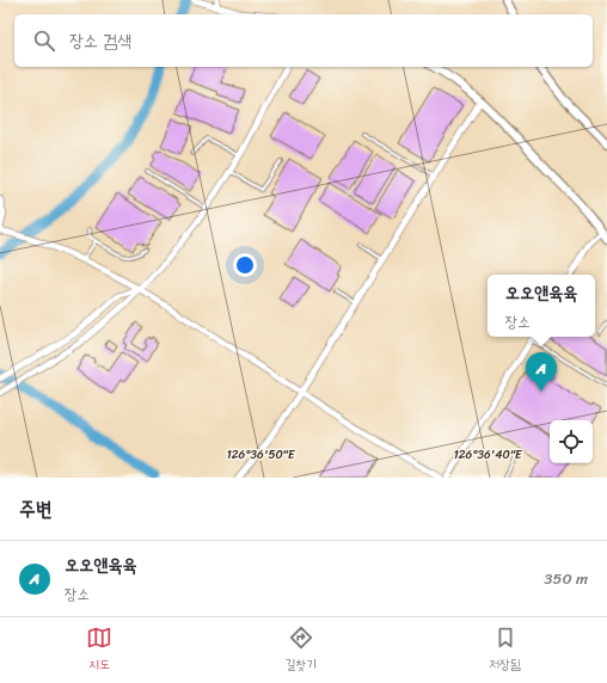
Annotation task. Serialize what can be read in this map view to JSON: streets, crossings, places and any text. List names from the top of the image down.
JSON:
{
  "page": {
    "search": "장소 검색",
    "popup": ["오오앤육육", "장소"],
    "pins": "A",
    "heading": "주변",
    "list": [
      {
        "mark": "A",
        "name": "오오앤육육",
        "note": "장소",
        "value": "350 m"
      }
    ],
    "nav": ["지도", "길찾기", "저장됨"]
  },
  "coordinates": ["126°36'50\"E", "126°36'40\"E"]
}
